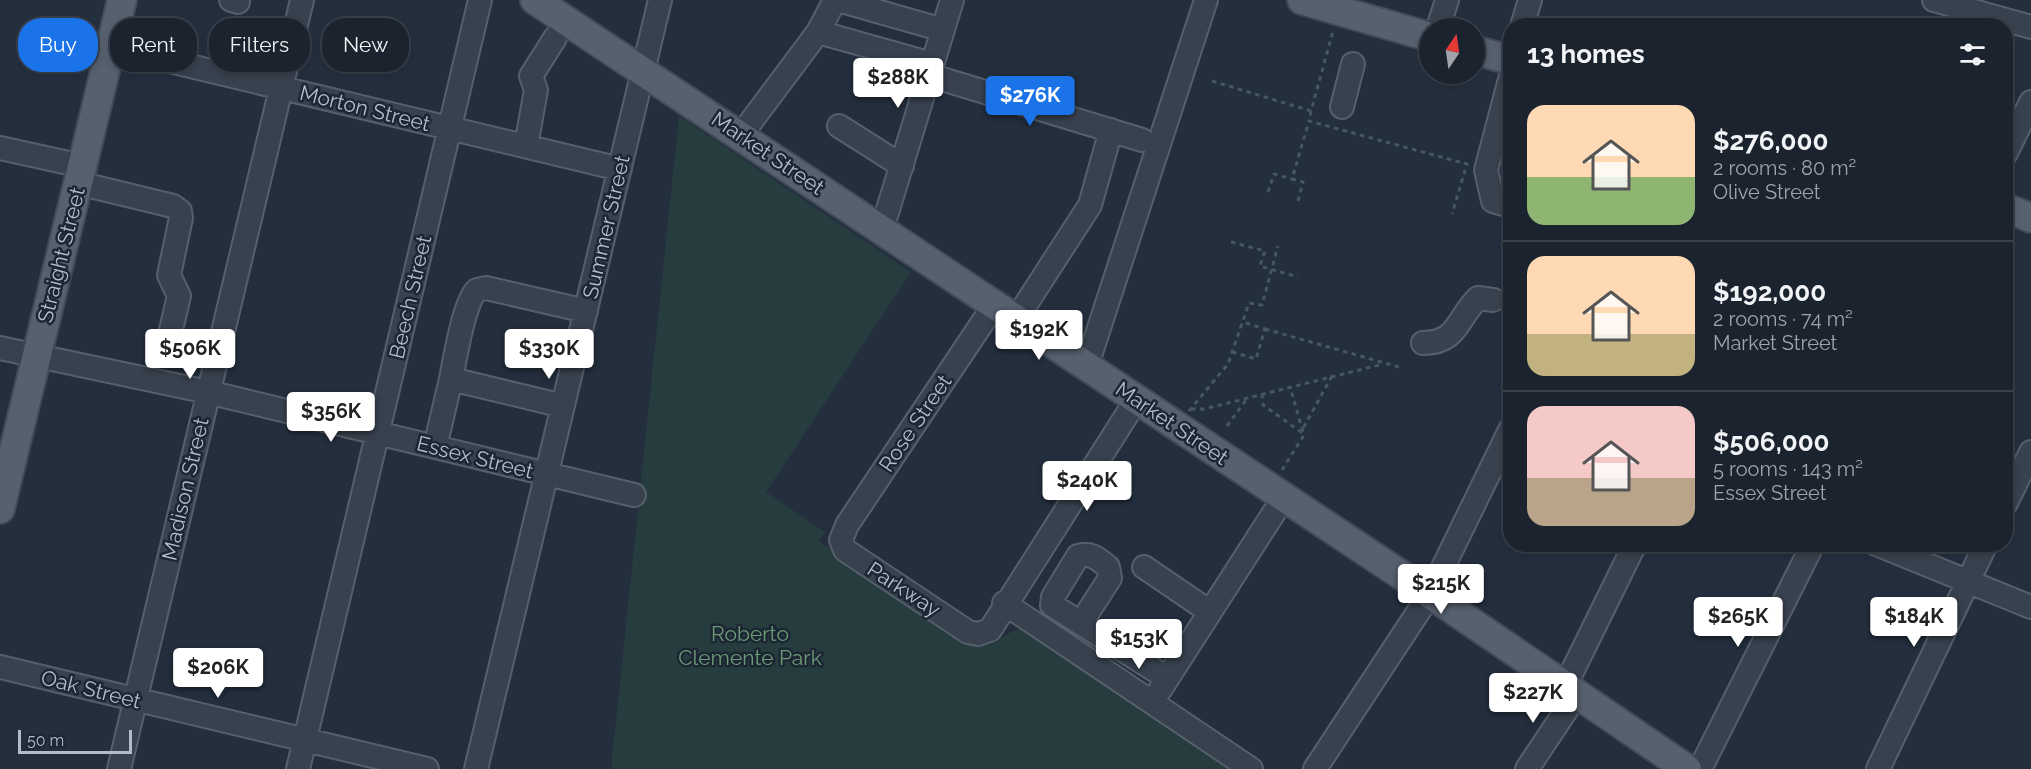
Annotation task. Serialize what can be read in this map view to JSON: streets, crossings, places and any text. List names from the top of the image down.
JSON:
{
  "streets": {
    "main road": ["Market Street", "Straight Street"],
    "street": [
      "Morton Street",
      "Summer Street",
      "Beech Street",
      "Rose Street",
      "Essex Street",
      "Madison Street",
      "Parkway",
      "Oak Street"
    ]
  },
  "crossings": [
    ["Morton Street", "Summer Street"],
    ["Morton Street", "Beech Street"],
    ["Morton Street", "Madison Street"],
    ["Market Street", "Summer Street"],
    ["Market Street", "Rose Street"],
    ["Summer Street", "Essex Street"],
    ["Straight Street", "Essex Street"],
    ["Beech Street", "Essex Street"],
    ["Beech Street", "Oak Street"],
    ["Rose Street", "Parkway"],
    ["Essex Street", "Madison Street"],
    ["Madison Street", "Oak Street"]
  ],
  "parks": ["Roberto Clemente Park"],
  "scale_bar": "50 m",
  "north": "top",
  "page": {
    "chip": [
      "Buy",
      "Rent",
      "Filters",
      "New"
    ],
    "heading": "13 homes",
    "price": [
      "$288K",
      "$276K",
      "$192K",
      "$506K",
      "$330K",
      "$356K",
      "$240K",
      "$215K",
      "$265K",
      "$184K",
      "$153K",
      "$206K",
      "$227K"
    ],
    "list": [
      {
        "name": "$276,000",
        "note": "2 rooms · 80 m² · Olive Street"
      },
      {
        "name": "$192,000",
        "note": "2 rooms · 74 m² · Market Street"
      },
      {
        "name": "$506,000",
        "note": "5 rooms · 143 m² · Essex Street"
      }
    ],
    "scale": "50 m"
  }
}
